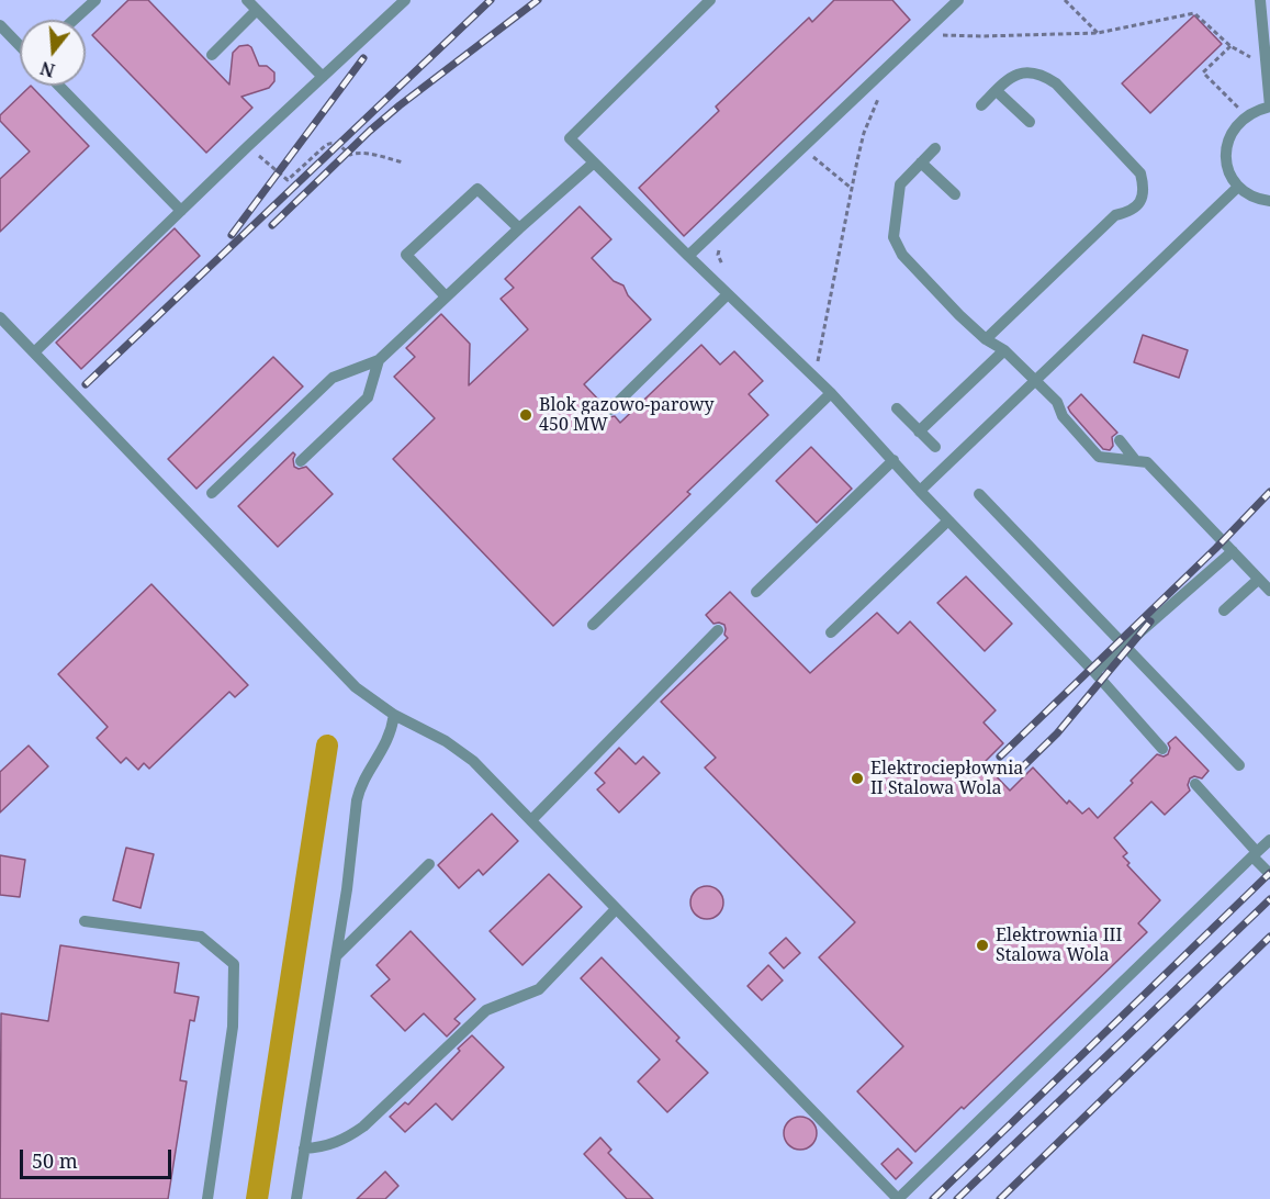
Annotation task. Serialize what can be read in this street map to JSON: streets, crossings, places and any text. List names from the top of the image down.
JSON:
{
  "places": ["Blok gazowo-parowy 450 MW", "Elektrociepłownia II Stalowa Wola", "Elektrownia III Stalowa Wola"],
  "scale_bar": "50 m",
  "north": "bottom"
}
